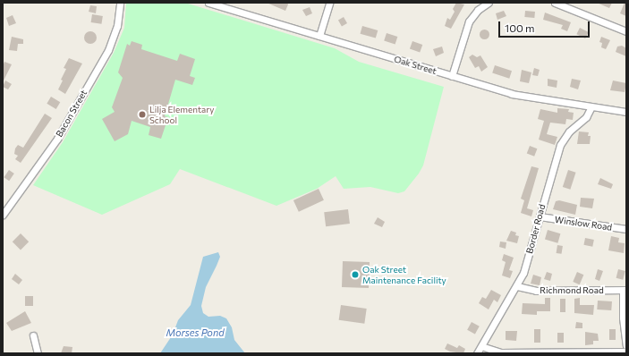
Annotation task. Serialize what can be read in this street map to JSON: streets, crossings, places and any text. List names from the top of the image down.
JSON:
{
  "streets": {
    "street": [
      "Oak Street",
      "Bacon Street",
      "Winslow Road",
      "Border Road",
      "Richmond Road"
    ]
  },
  "crossings": [
    ["Oak Street", "Border Road"],
    ["Winslow Road", "Border Road"],
    ["Border Road", "Richmond Road"]
  ],
  "water": ["Morses Pond"],
  "places": ["Lilja Elementary School", "Oak Street Maintenance Facility"],
  "scale_bar": "100 m"
}
